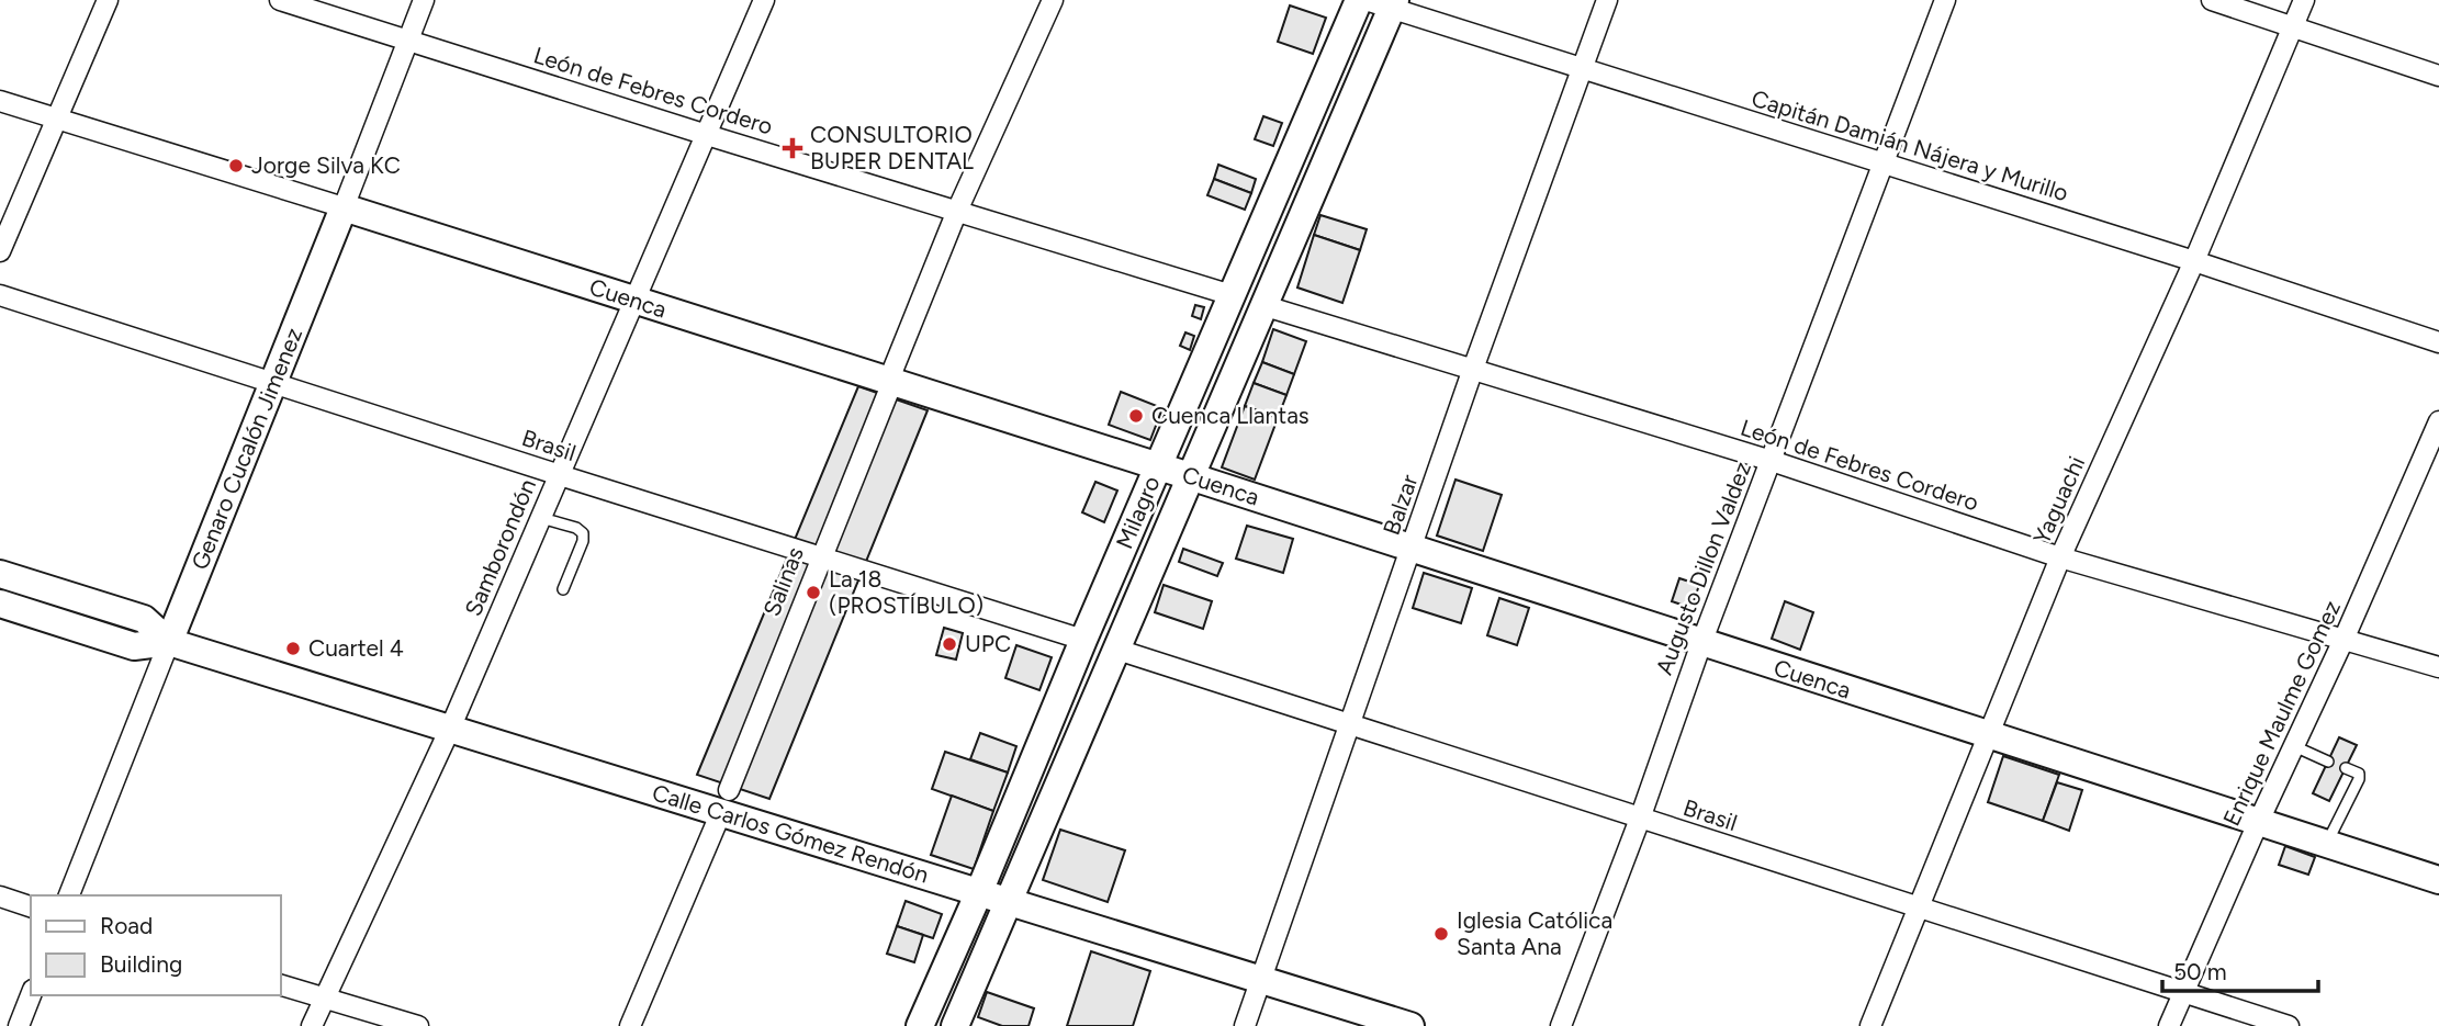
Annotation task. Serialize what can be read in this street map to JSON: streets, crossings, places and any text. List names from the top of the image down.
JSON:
{
  "streets": {
    "main road": [
      "Cuenca",
      "Genaro Cucalón Jimenez",
      "Milagro",
      "Calle Carlos Gómez Rendón"
    ],
    "street": [
      "León de Febres Cordero",
      "Capitán Damián Nájera y Murillo",
      "Brasil",
      "Yaguachi",
      "Balzar",
      "Samborondón",
      "Augusto Dillon Valdez",
      "Salinas",
      "Enrique Maulme Gomez"
    ]
  },
  "crossings": [
    ["León de Febres Cordero", "Genaro Cucalón Jimenez"],
    ["León de Febres Cordero", "Yaguachi"],
    ["León de Febres Cordero", "Balzar"],
    ["León de Febres Cordero", "Milagro"],
    ["León de Febres Cordero", "Samborondón"],
    ["León de Febres Cordero", "Augusto Dillon Valdez"],
    ["León de Febres Cordero", "Salinas"],
    ["León de Febres Cordero", "Enrique Maulme Gomez"],
    ["Capitán Damián Nájera y Murillo", "Yaguachi"],
    ["Capitán Damián Nájera y Murillo", "Balzar"],
    ["Capitán Damián Nájera y Murillo", "Augusto Dillon Valdez"],
    ["Cuenca", "Genaro Cucalón Jimenez"],
    ["Cuenca", "Yaguachi"],
    ["Cuenca", "Balzar"],
    ["Cuenca", "Milagro"],
    ["Cuenca", "Samborondón"],
    ["Cuenca", "Augusto Dillon Valdez"],
    ["Cuenca", "Salinas"],
    ["Cuenca", "Enrique Maulme Gomez"],
    ["Brasil", "Genaro Cucalón Jimenez"],
    ["Brasil", "Yaguachi"],
    ["Brasil", "Balzar"],
    ["Brasil", "Milagro"],
    ["Brasil", "Samborondón"],
    ["Brasil", "Augusto Dillon Valdez"],
    ["Brasil", "Salinas"],
    ["Brasil", "Enrique Maulme Gomez"],
    ["Genaro Cucalón Jimenez", "Calle Carlos Gómez Rendón"],
    ["Balzar", "Calle Carlos Gómez Rendón"],
    ["Milagro", "Calle Carlos Gómez Rendón"],
    ["Samborondón", "Calle Carlos Gómez Rendón"],
    ["Salinas", "Calle Carlos Gómez Rendón"]
  ],
  "places": {
    "health": ["CONSULTORIO BUPER DENTAL"],
    "other": [
      "Jorge Silva KC",
      "Cuenca Llantas",
      "La 18 (PROSTÍBULO)",
      "UPC",
      "Cuartel 4",
      "Iglesia Católica Santa Ana"
    ]
  },
  "legend": ["Road", "Building"],
  "scale_bar": "50 m"
}
